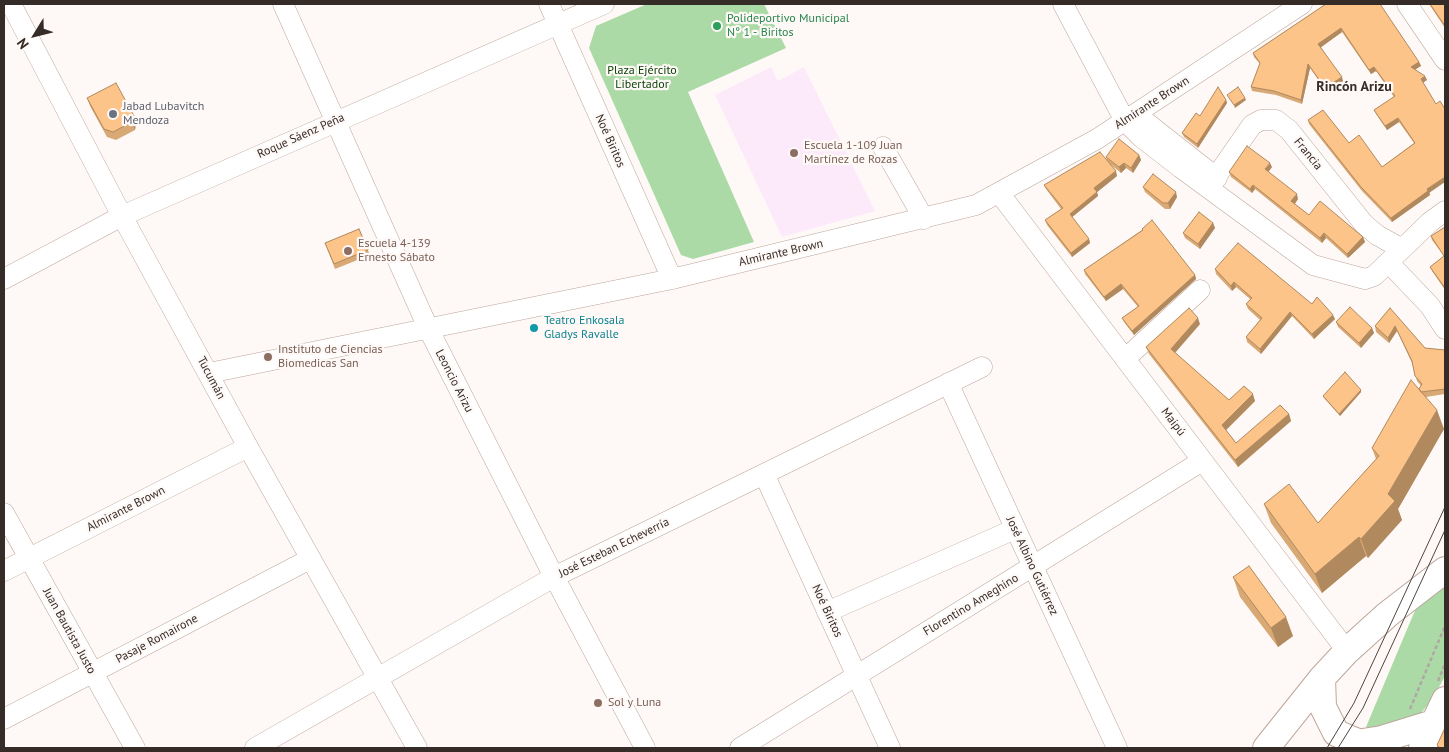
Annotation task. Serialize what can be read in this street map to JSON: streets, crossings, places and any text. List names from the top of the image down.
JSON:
{
  "streets": {
    "street": [
      "Almirante Brown",
      "Roque Sáenz Peña",
      "Noé Biritos",
      "Francia",
      "Tucumán",
      "Leoncio Arizu",
      "Maipú",
      "José Esteban Echeverría",
      "José Albino Gutiérrez",
      "Florentino Ameghino",
      "Juan Bautista Justo",
      "Pasaje Romairone"
    ]
  },
  "crossings": [
    ["Almirante Brown", "Noé Biritos"],
    ["Almirante Brown", "Tucumán"],
    ["Almirante Brown", "Leoncio Arizu"],
    ["Almirante Brown", "Maipú"],
    ["Almirante Brown", "Juan Bautista Justo"],
    ["Roque Sáenz Peña", "Noé Biritos"],
    ["Roque Sáenz Peña", "Tucumán"],
    ["Roque Sáenz Peña", "Leoncio Arizu"],
    ["Noé Biritos", "José Esteban Echeverría"],
    ["Noé Biritos", "Florentino Ameghino"],
    ["Tucumán", "José Esteban Echeverría"],
    ["Tucumán", "Pasaje Romairone"],
    ["Leoncio Arizu", "José Esteban Echeverría"],
    ["Maipú", "Florentino Ameghino"],
    ["José Esteban Echeverría", "José Albino Gutiérrez"],
    ["José Albino Gutiérrez", "Florentino Ameghino"],
    ["Juan Bautista Justo", "Pasaje Romairone"]
  ],
  "districts": ["Rincón Arizu"],
  "parks": ["Plaza Ejército Libertador"],
  "places": [
    "Polideportivo Municipal N° 1 - Biritos",
    "Jabad Lubavitch Mendoza",
    "Escuela 1-109 Juan Martínez de Rozas",
    "Escuela 4-139 Ernesto Sábato",
    "Teatro Enkosala Gladys Ravalle",
    "Instituto de Ciencias Biomedicas San",
    "Sol y Luna"
  ],
  "north": "bottom left"
}
